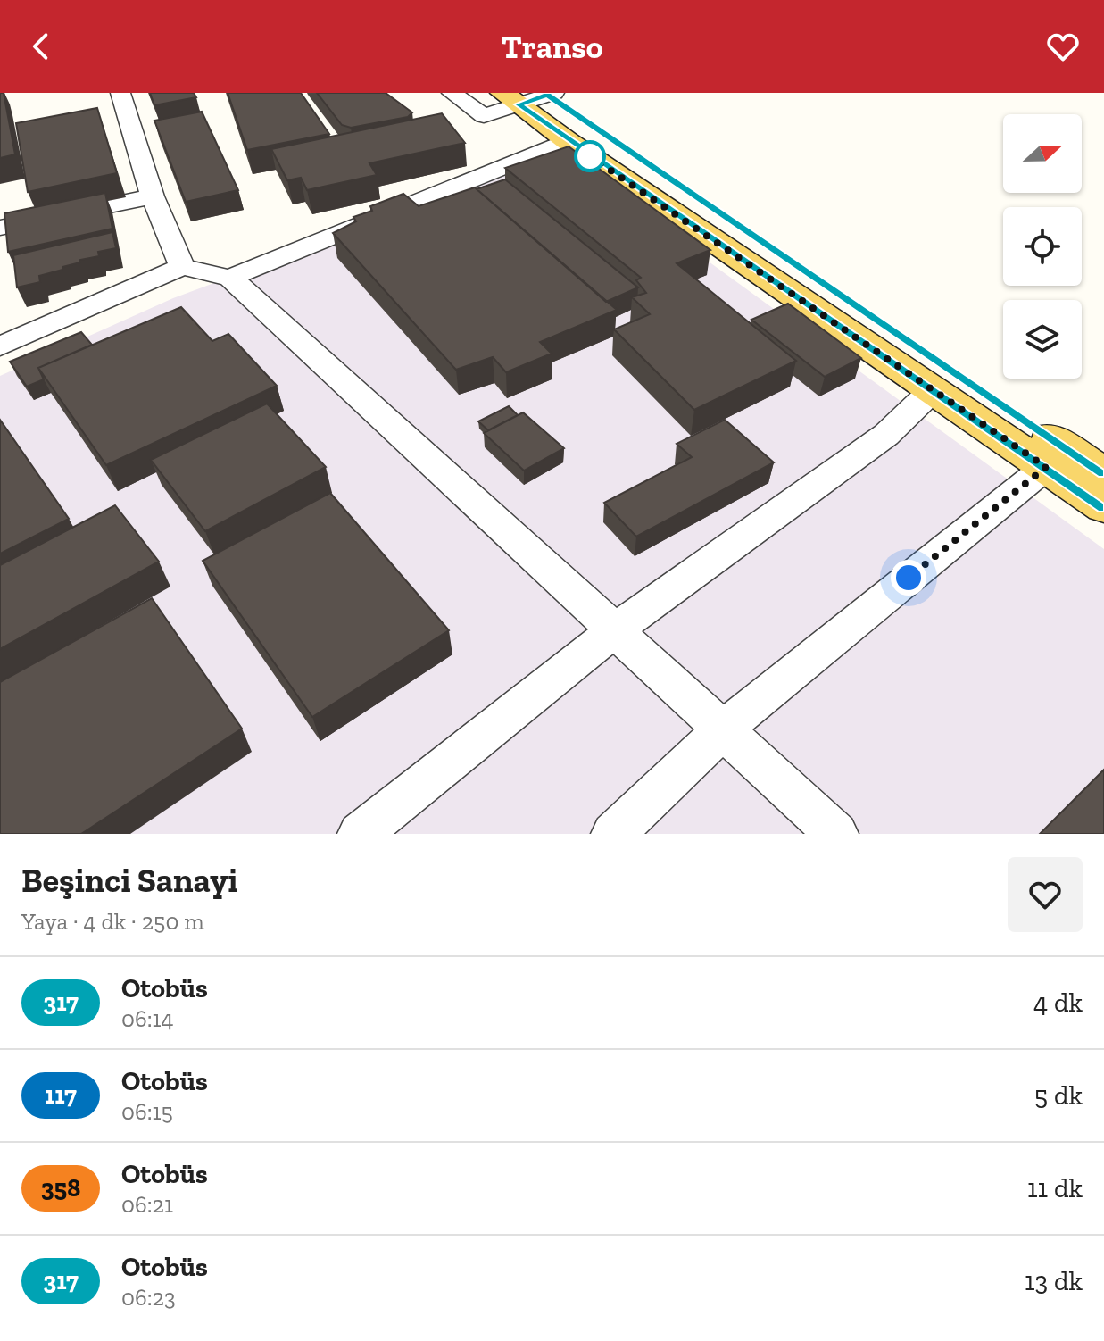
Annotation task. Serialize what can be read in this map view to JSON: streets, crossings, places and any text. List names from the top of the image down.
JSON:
{
  "lines": ["bus line 317"],
  "north": "right",
  "page": {
    "header": "Transo",
    "heading": ["Beşinci Sanayi", "Yaya · 4 dk · 250 m"],
    "list": [
      {
        "mark": "317",
        "name": "Otobüs",
        "note": "06:14",
        "value": "4 dk"
      },
      {
        "mark": "117",
        "name": "Otobüs",
        "note": "06:15",
        "value": "5 dk"
      },
      {
        "mark": "358",
        "name": "Otobüs",
        "note": "06:21",
        "value": "11 dk"
      },
      {
        "mark": "317",
        "name": "Otobüs",
        "note": "06:23",
        "value": "13 dk"
      }
    ]
  }
}
